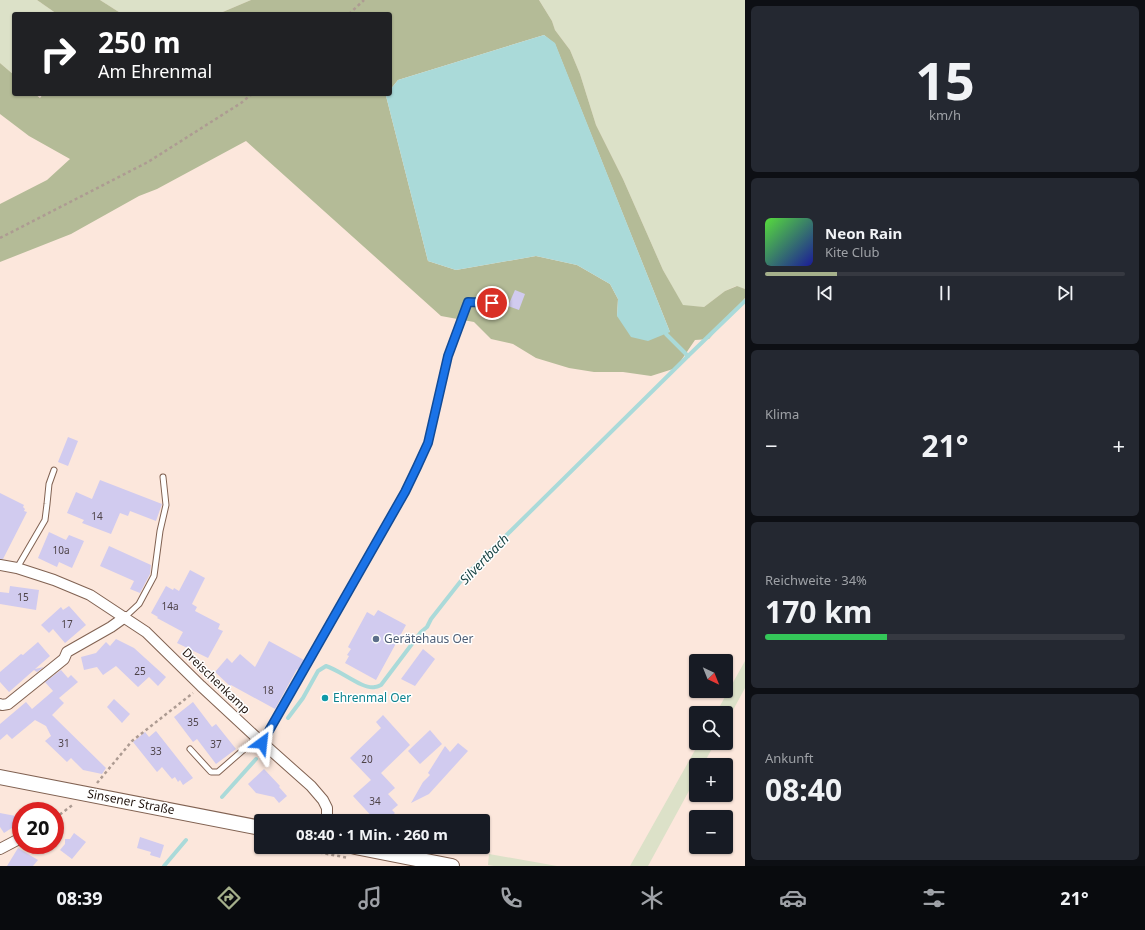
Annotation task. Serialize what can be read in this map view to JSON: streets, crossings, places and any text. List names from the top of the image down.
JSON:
{
  "streets": {
    "main road": ["Sinsener Straße"],
    "street": ["Dreischenkamp"]
  },
  "water": ["Silvertbach"],
  "places": ["Gerätehaus Oer", "Ehrenmal Oer"],
  "house_numbers": [
    "14",
    "10a",
    "15",
    "14a",
    "17",
    "25",
    "18",
    "35",
    "31",
    "37",
    "33",
    "20",
    "34"
  ],
  "north": "bottom right",
  "page": {
    "tile": [
      ["15", "km/h"],
      "Klima",
      ["Reichweite · 34%", "170 km"],
      ["Ankunft", "08:40"]
    ],
    "turn": ["250 m", "Am Ehrenmal"],
    "song": ["Neon Rain", "Kite Club"],
    "heat": ["−", "21°", "+"],
    "map_buttons": ["+", "−"],
    "limit": "20",
    "trip": "08:40 · 1 Min. · 260 m",
    "tabs": ["08:39", "21°"]
  }
}
